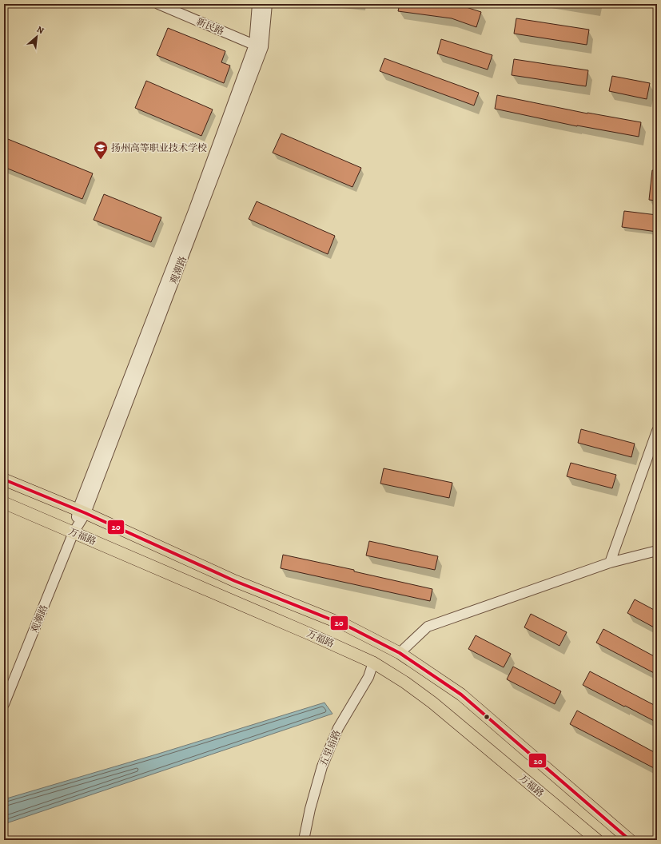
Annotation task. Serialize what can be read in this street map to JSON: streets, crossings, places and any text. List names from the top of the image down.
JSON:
{
  "streets": {
    "main road": ["万福路"],
    "street": ["新民路", "观潮路", "五里庙路"]
  },
  "crossings": [
    ["新民路", "观潮路"],
    ["观潮路", "万福路"],
    ["万福路", "五里庙路"]
  ],
  "places": {
    "school or university": ["扬州高等职业技术学校"]
  },
  "lines": ["transit line 20"],
  "north": "top right"
}
